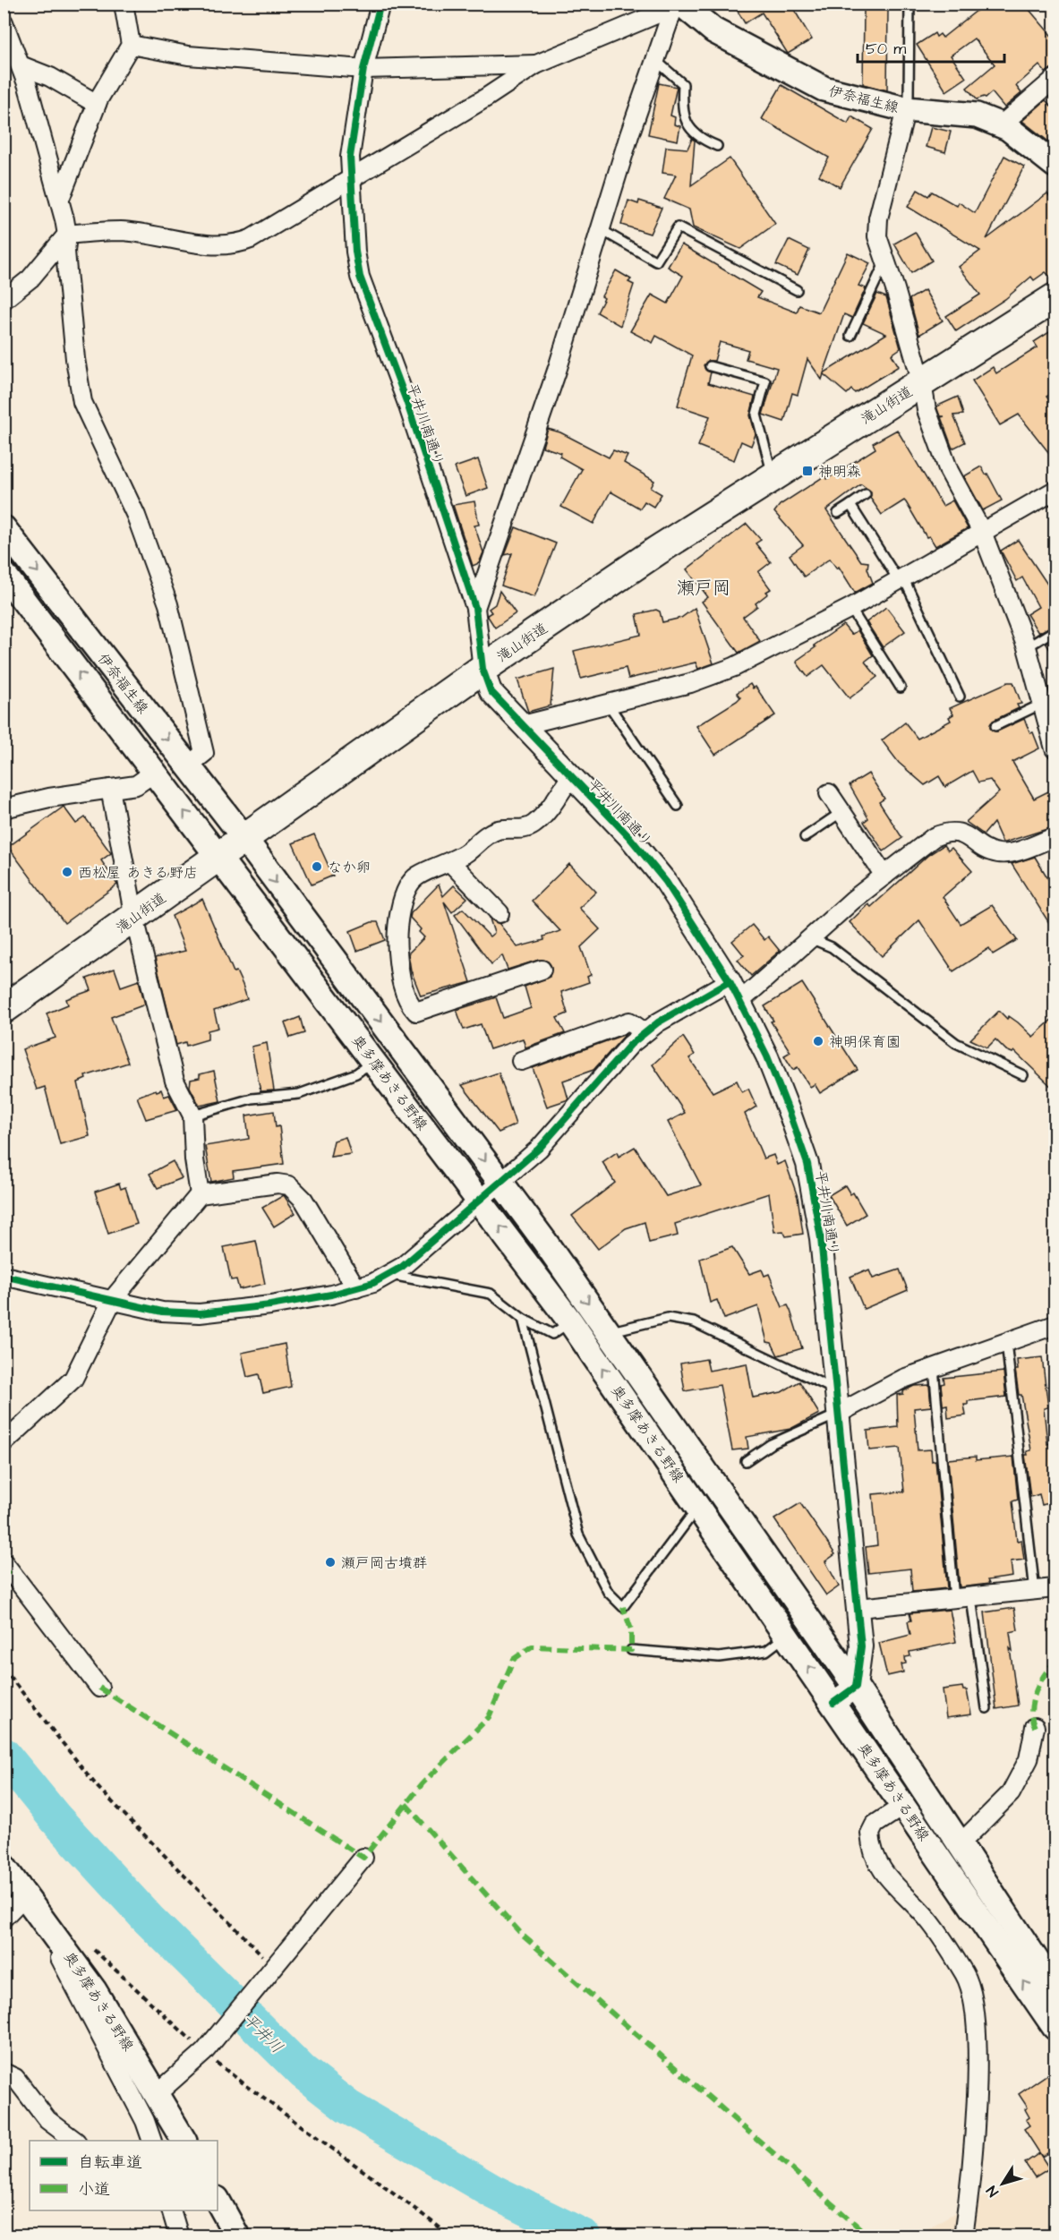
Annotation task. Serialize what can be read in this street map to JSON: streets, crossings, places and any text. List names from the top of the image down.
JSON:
{
  "streets": {
    "highway": ["滝山街道"],
    "main road": ["伊奈福生線", "奥多摩あきる野線"],
    "street": ["平井川南通り"]
  },
  "crossings": [
    ["伊奈福生線", "滝山街道"],
    ["伊奈福生線", "奥多摩あきる野線"],
    ["滝山街道", "平井川南通り"],
    ["滝山街道", "奥多摩あきる野線"],
    ["平井川南通り", "奥多摩あきる野線"]
  ],
  "districts": ["瀬戸岡"],
  "water": ["平井川"],
  "places": {
    "transit": ["神明森"],
    "other": [
      "なか卵",
      "西松屋 あきる野店",
      "神明保育園",
      "瀬戸岡古墳群"
    ]
  },
  "legend": ["自転車道", "小道"],
  "scale_bar": "50 m",
  "north": "bottom left"
}
